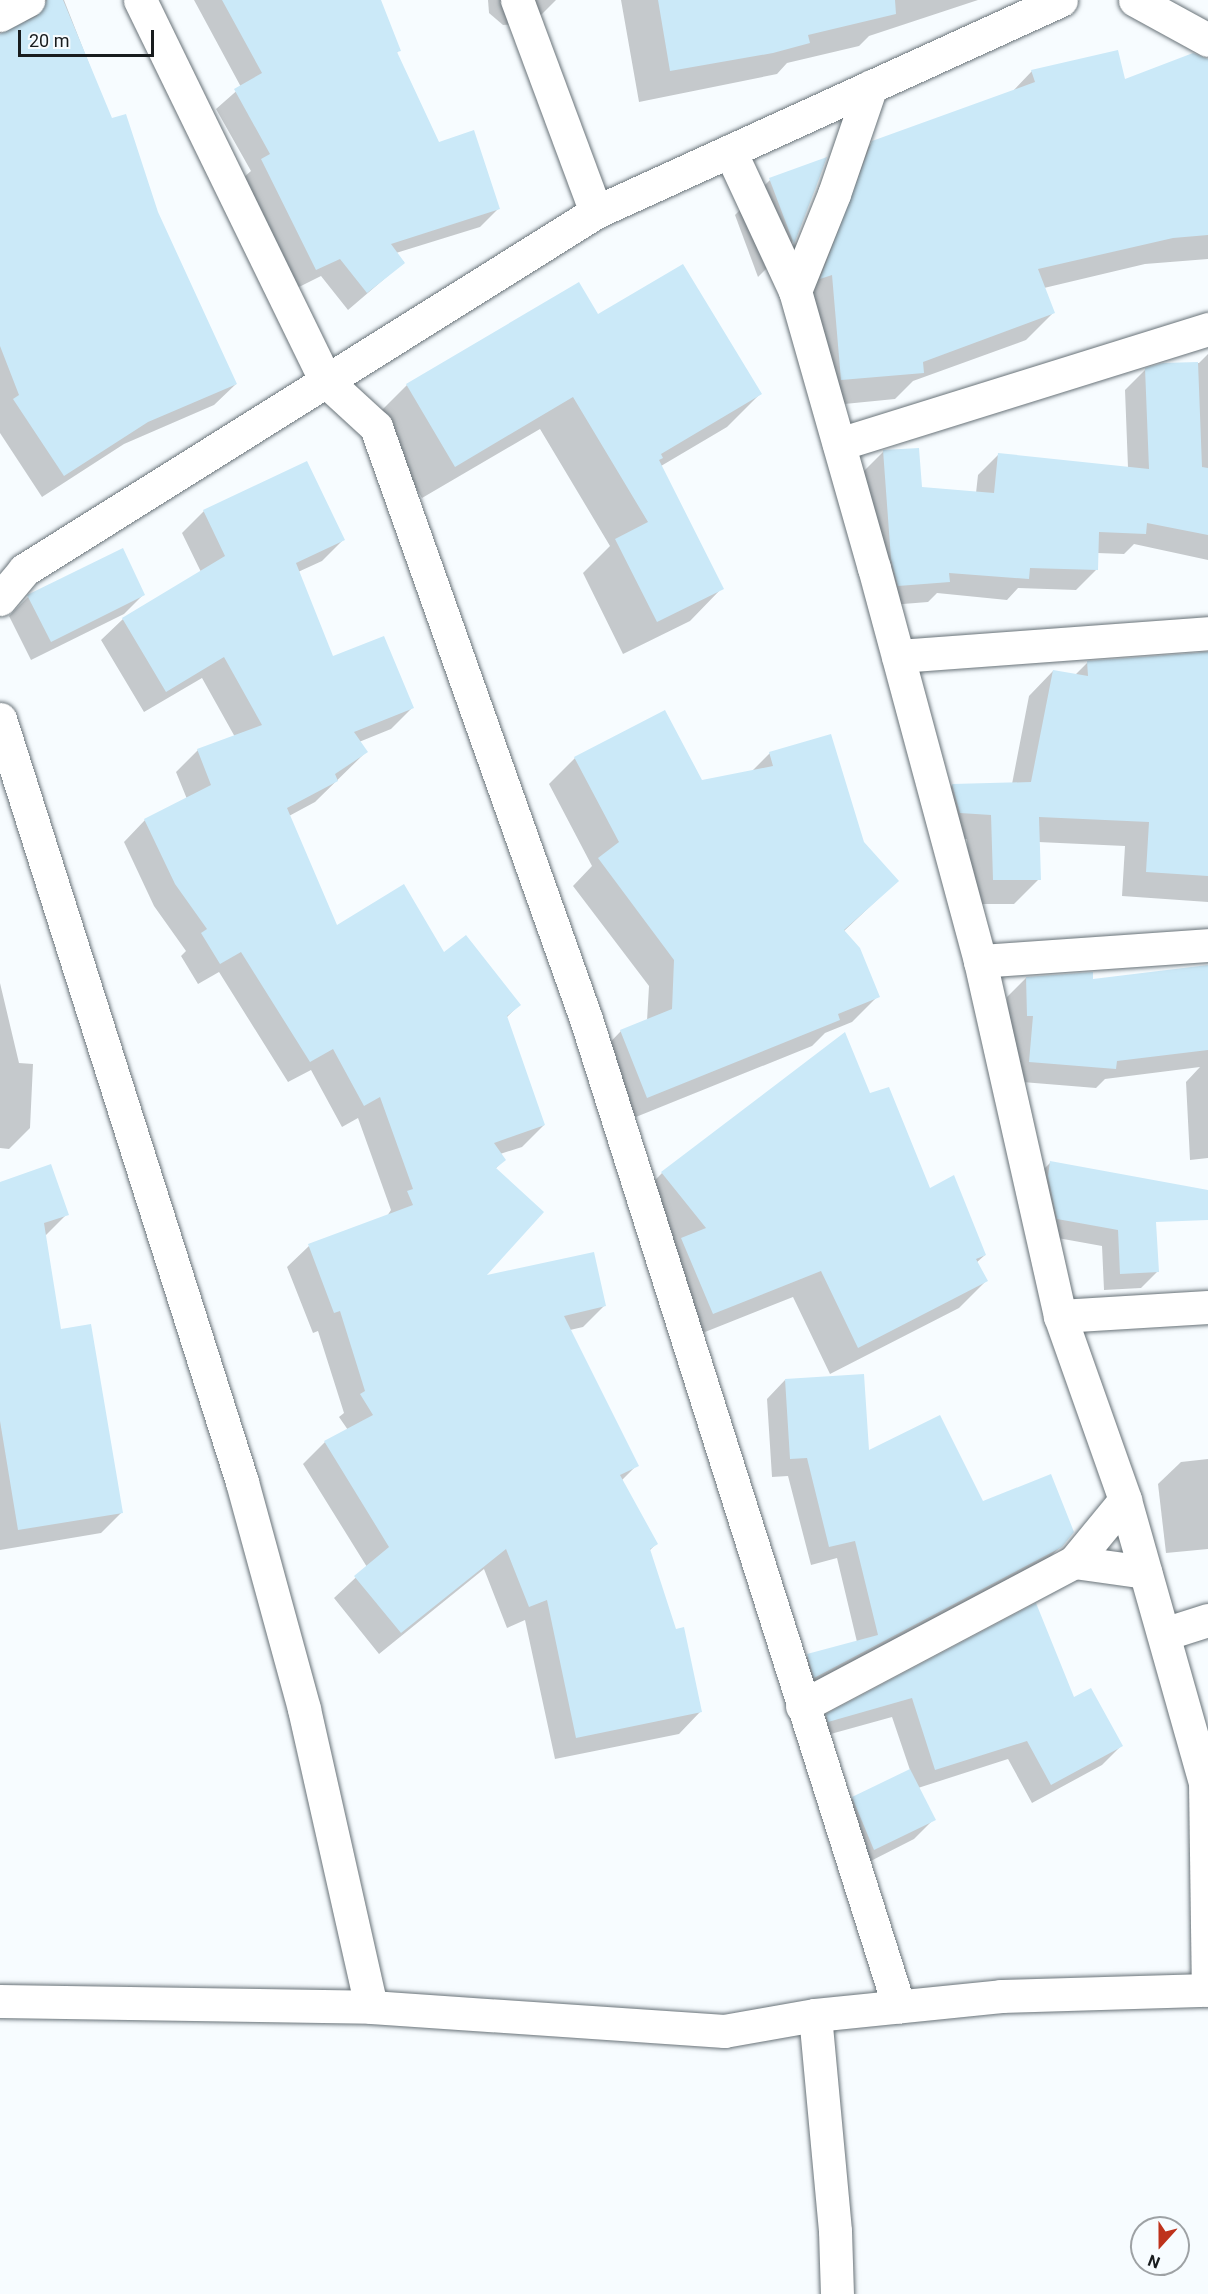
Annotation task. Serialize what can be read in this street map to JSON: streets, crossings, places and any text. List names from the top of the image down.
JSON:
{
  "scale_bar": "20 m",
  "north": "bottom"
}
